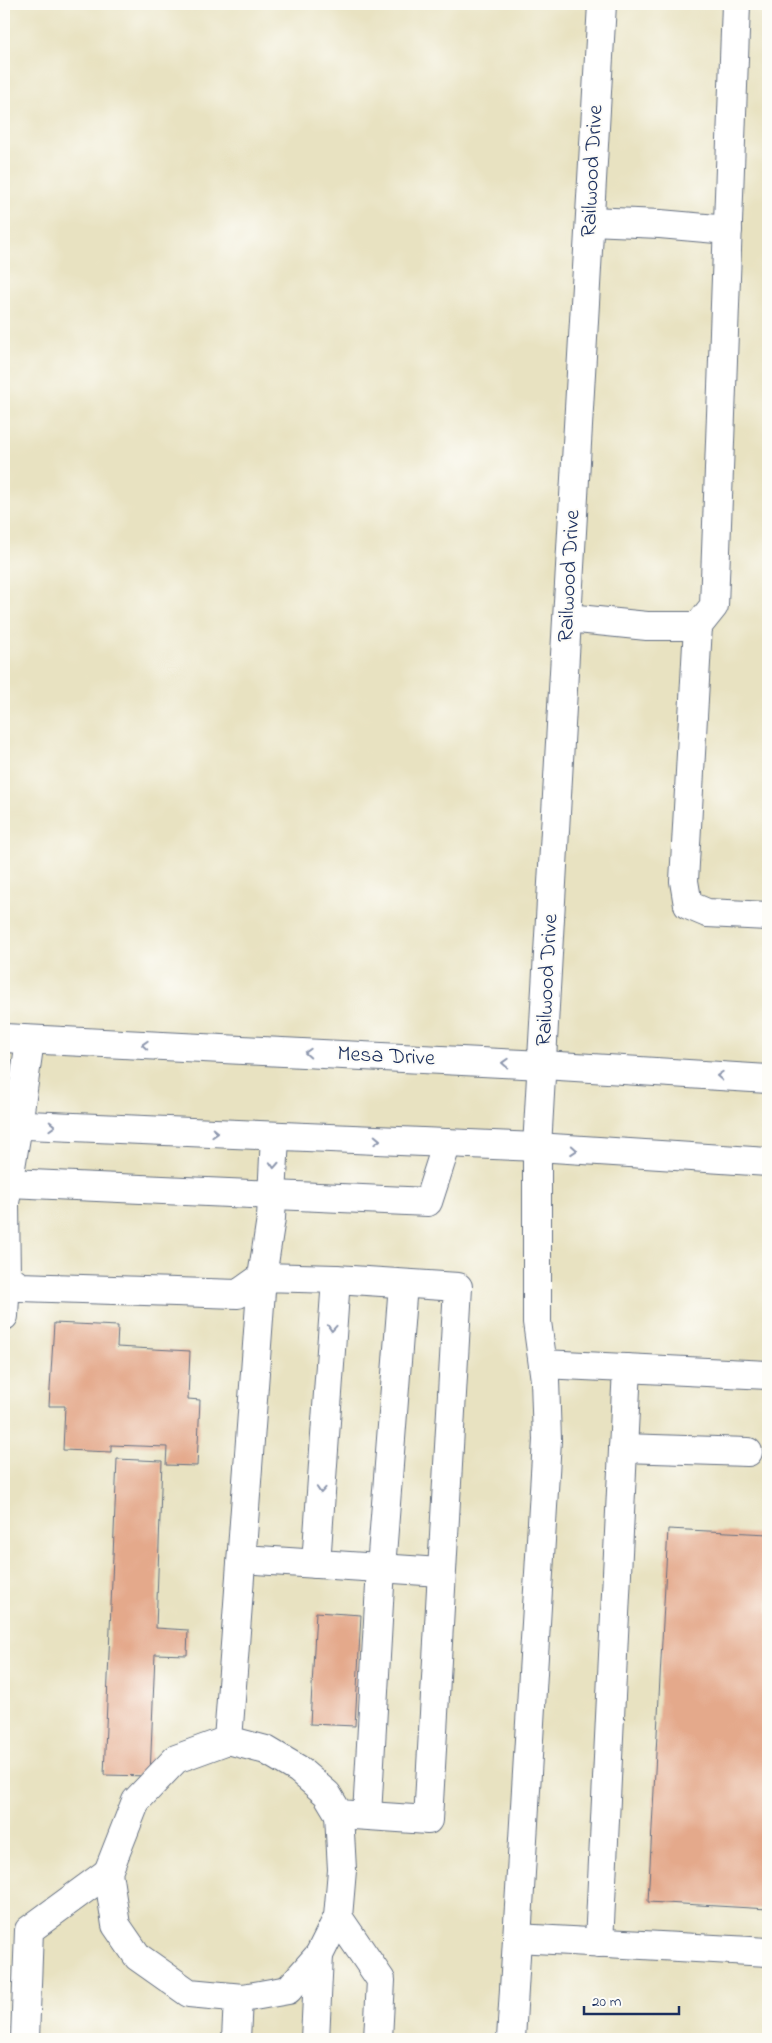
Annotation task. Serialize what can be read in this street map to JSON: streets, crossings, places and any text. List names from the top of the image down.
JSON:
{
  "streets": {
    "main road": ["Railwood Drive", "Mesa Drive"]
  },
  "crossings": [
    ["Railwood Drive", "Mesa Drive"]
  ],
  "scale_bar": "20 m"
}
